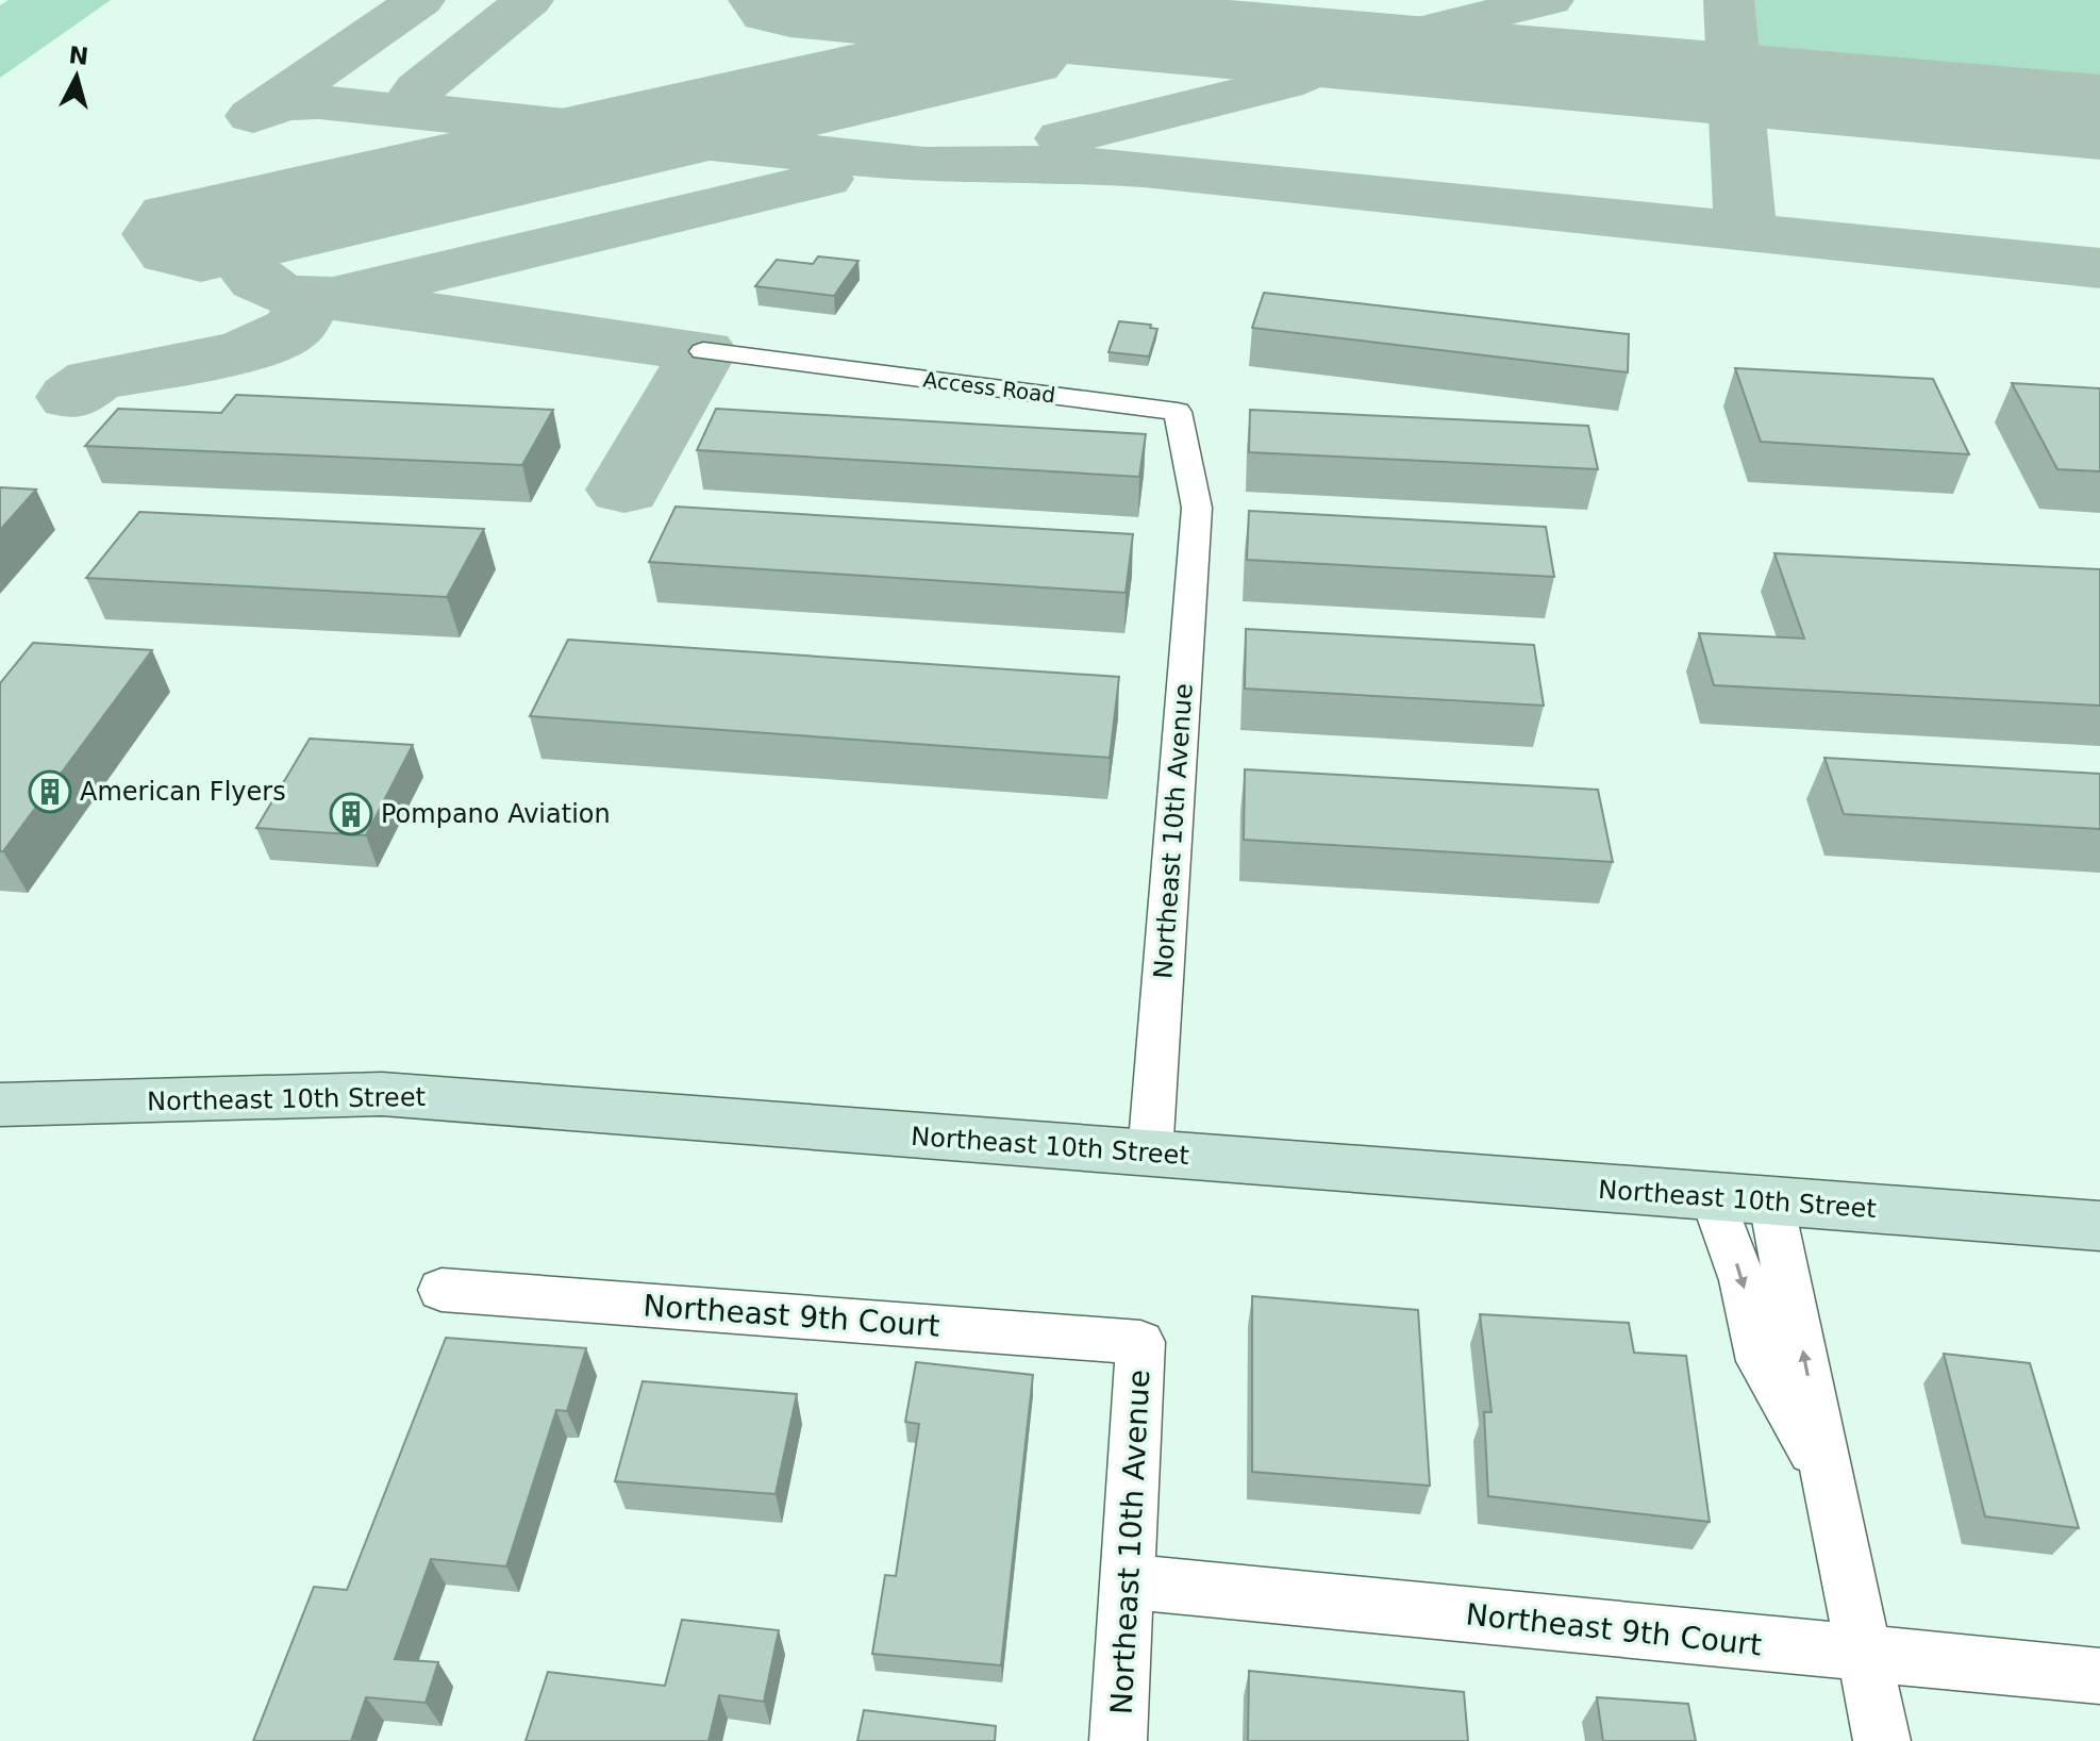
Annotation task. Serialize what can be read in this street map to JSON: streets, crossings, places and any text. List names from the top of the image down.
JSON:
{
  "streets": {
    "street": [
      "Access Road",
      "Northeast 10th Avenue",
      "Northeast 10th Street",
      "Northeast 9th Court"
    ]
  },
  "crossings": [
    ["Access Road", "Northeast 10th Avenue"],
    ["Northeast 10th Avenue", "Northeast 10th Street"],
    ["Northeast 10th Avenue", "Northeast 9th Court"]
  ],
  "places": {
    "building": ["American Flyers", "Pompano Aviation"]
  },
  "north": "top"
}
